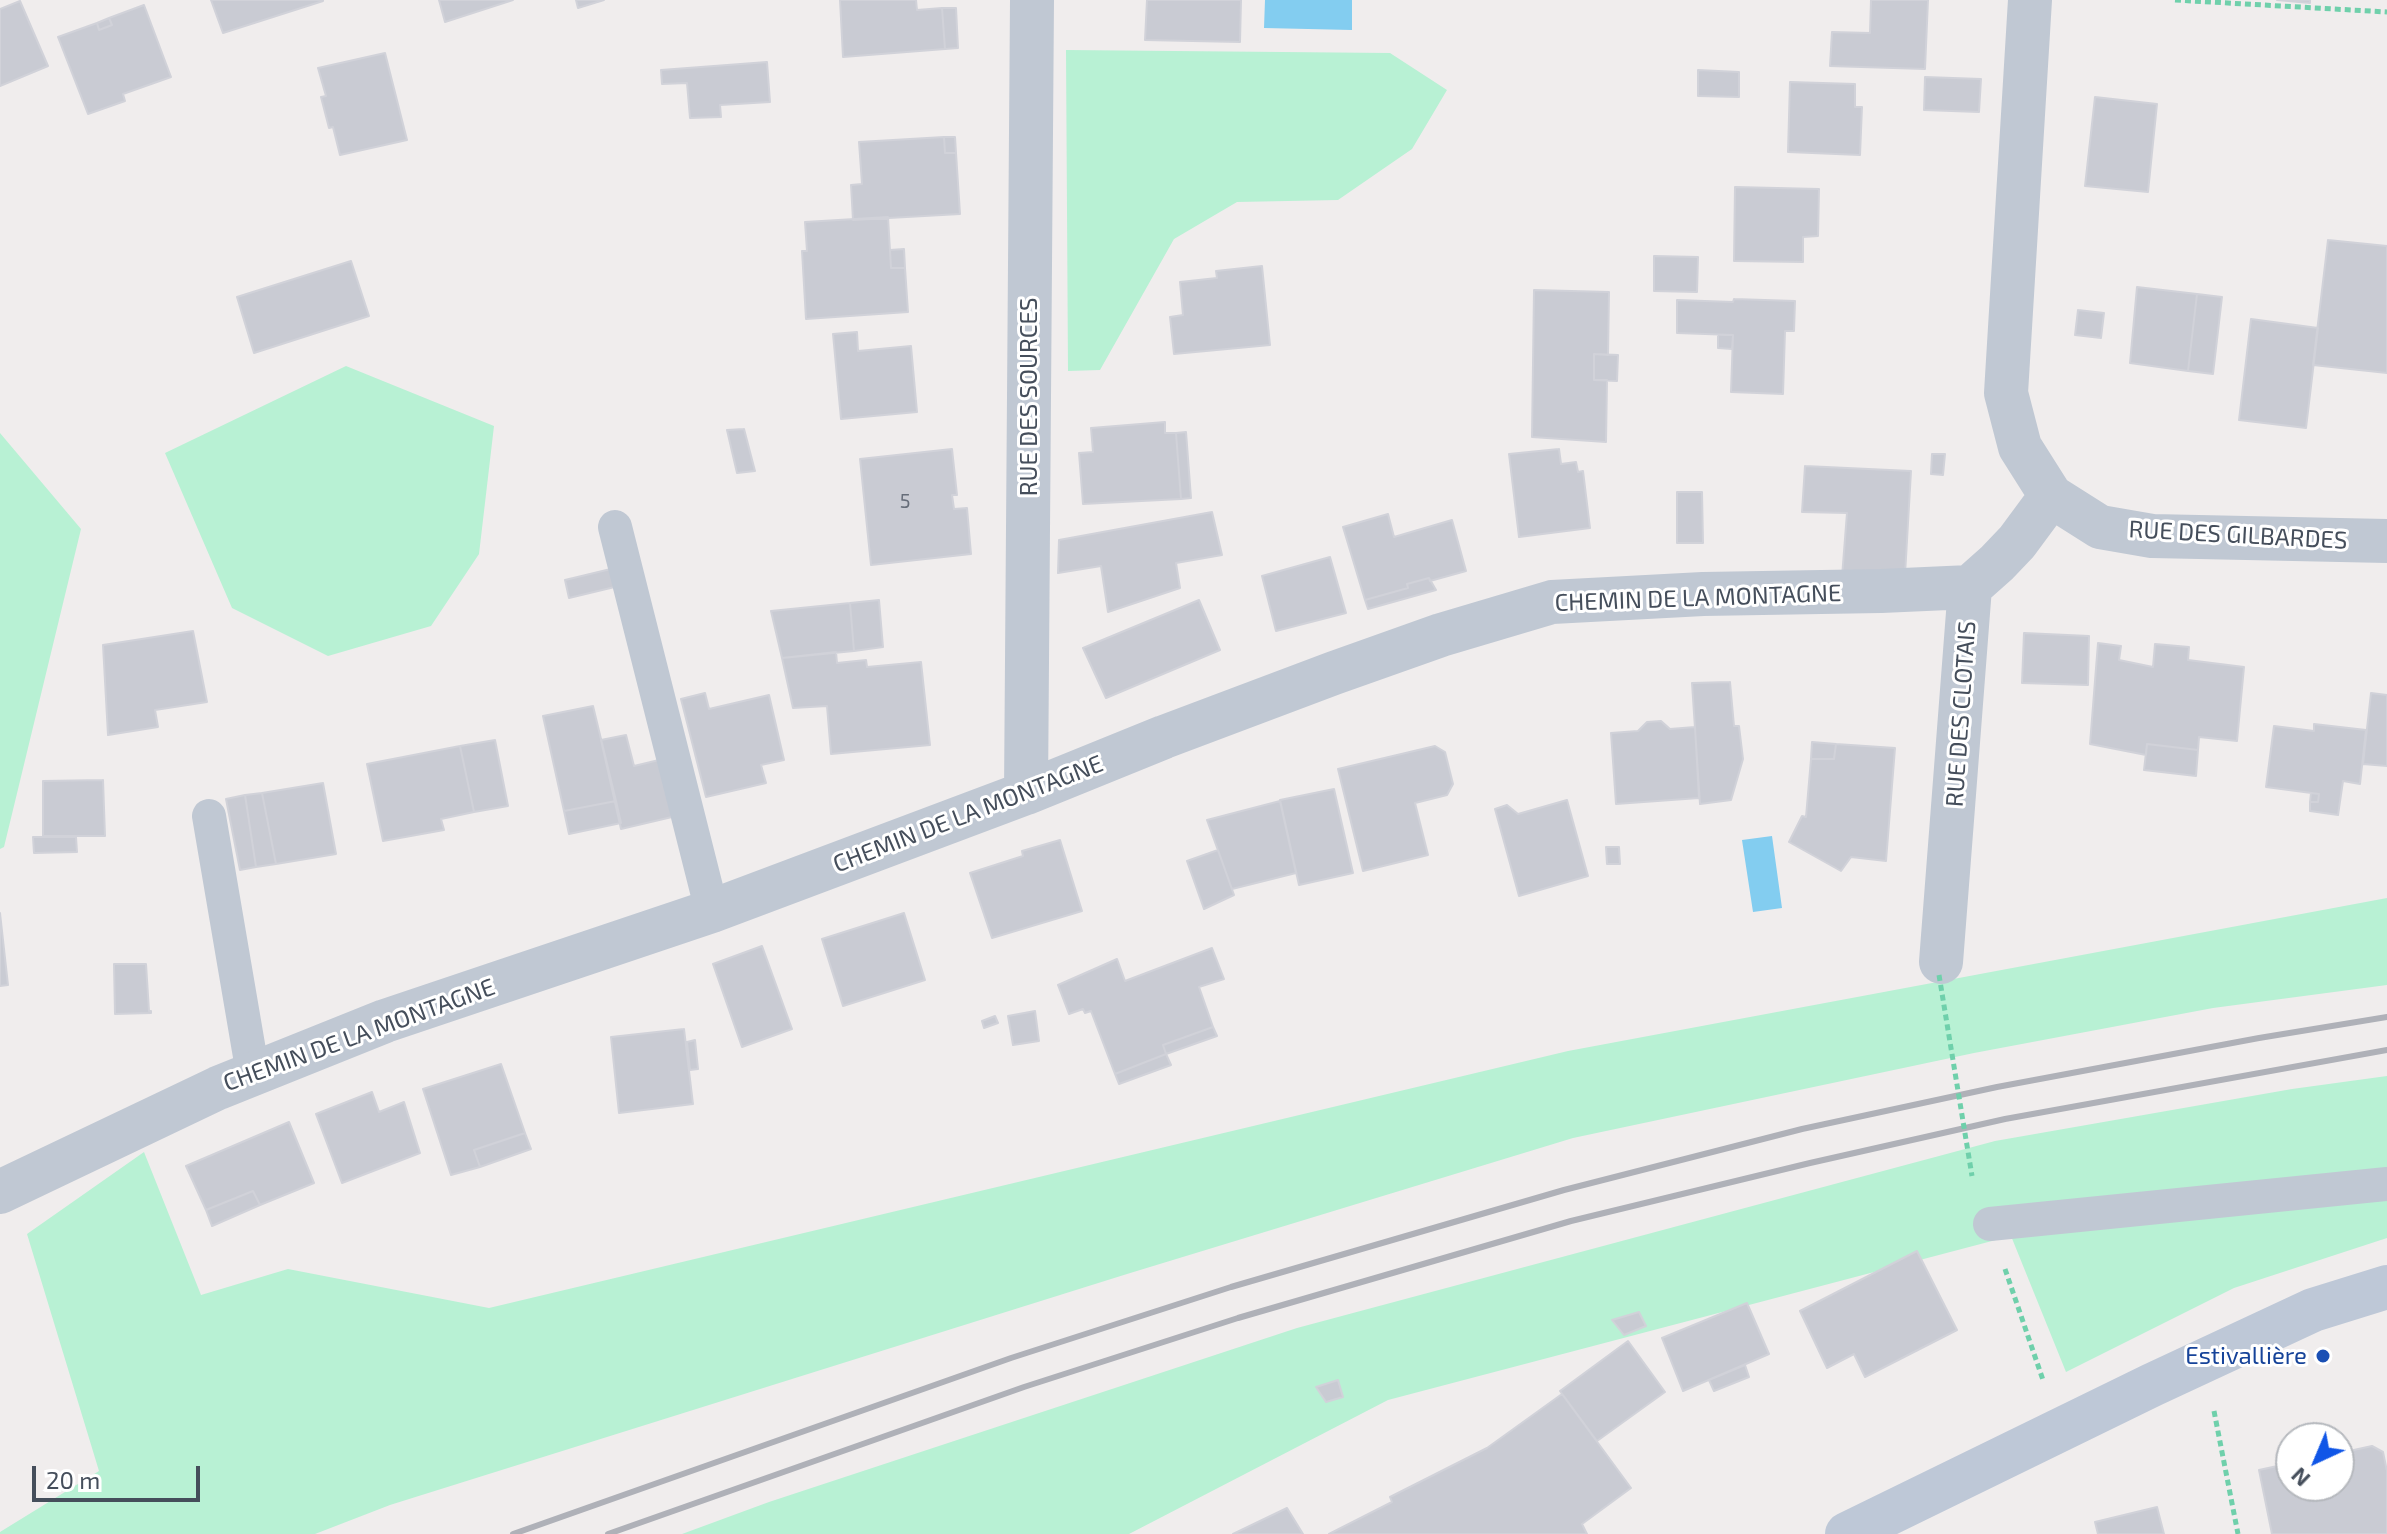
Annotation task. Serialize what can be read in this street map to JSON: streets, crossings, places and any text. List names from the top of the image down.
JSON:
{
  "streets": {
    "street": [
      "RUE DES SOURCES",
      "RUE DES GILBARDES",
      "CHEMIN DE LA MONTAGNE",
      "RUE DES CLOTAIS"
    ]
  },
  "crossings": [
    ["RUE DES SOURCES", "CHEMIN DE LA MONTAGNE"],
    ["RUE DES GILBARDES", "RUE DES CLOTAIS"],
    ["CHEMIN DE LA MONTAGNE", "RUE DES CLOTAIS"]
  ],
  "places": ["Estivallière"],
  "house_numbers": ["5"],
  "scale_bar": "20 m",
  "north": "bottom left"
}
